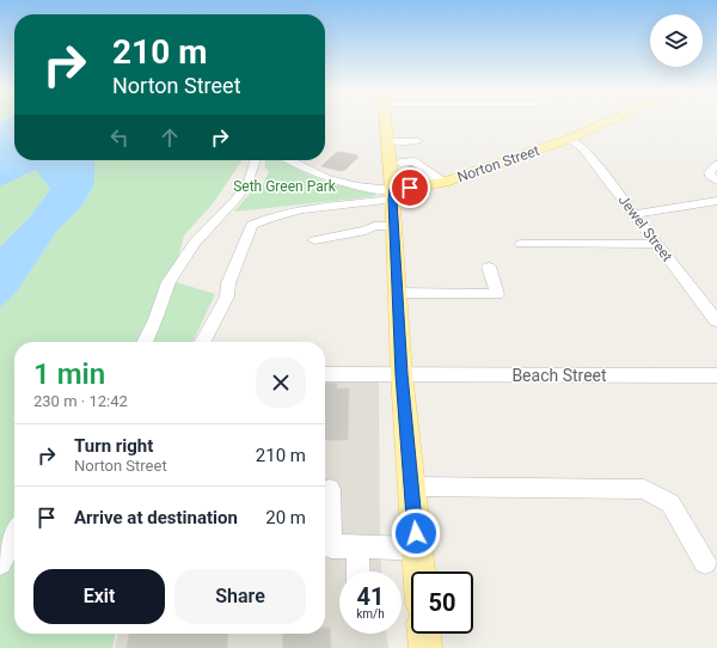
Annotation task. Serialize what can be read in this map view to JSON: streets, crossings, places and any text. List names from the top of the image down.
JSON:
{
  "streets": {
    "main road": ["Norton Street"],
    "street": ["Jewel Street", "Beach Street"]
  },
  "crossings": [
    ["Norton Street", "Jewel Street"]
  ],
  "parks": ["Seth Green Park"],
  "page": {
    "turn": ["210 m", "Norton Street"],
    "heading": ["1 min", "230 m · 12:42"],
    "list": [
      {
        "name": "Turn right",
        "note": "Norton Street",
        "value": "210 m"
      },
      {
        "name": "Arrive at destination",
        "value": "20 m"
      }
    ],
    "buttons": ["Exit", "Share"],
    "speed": "41 km/h",
    "limit": "50"
  }
}
